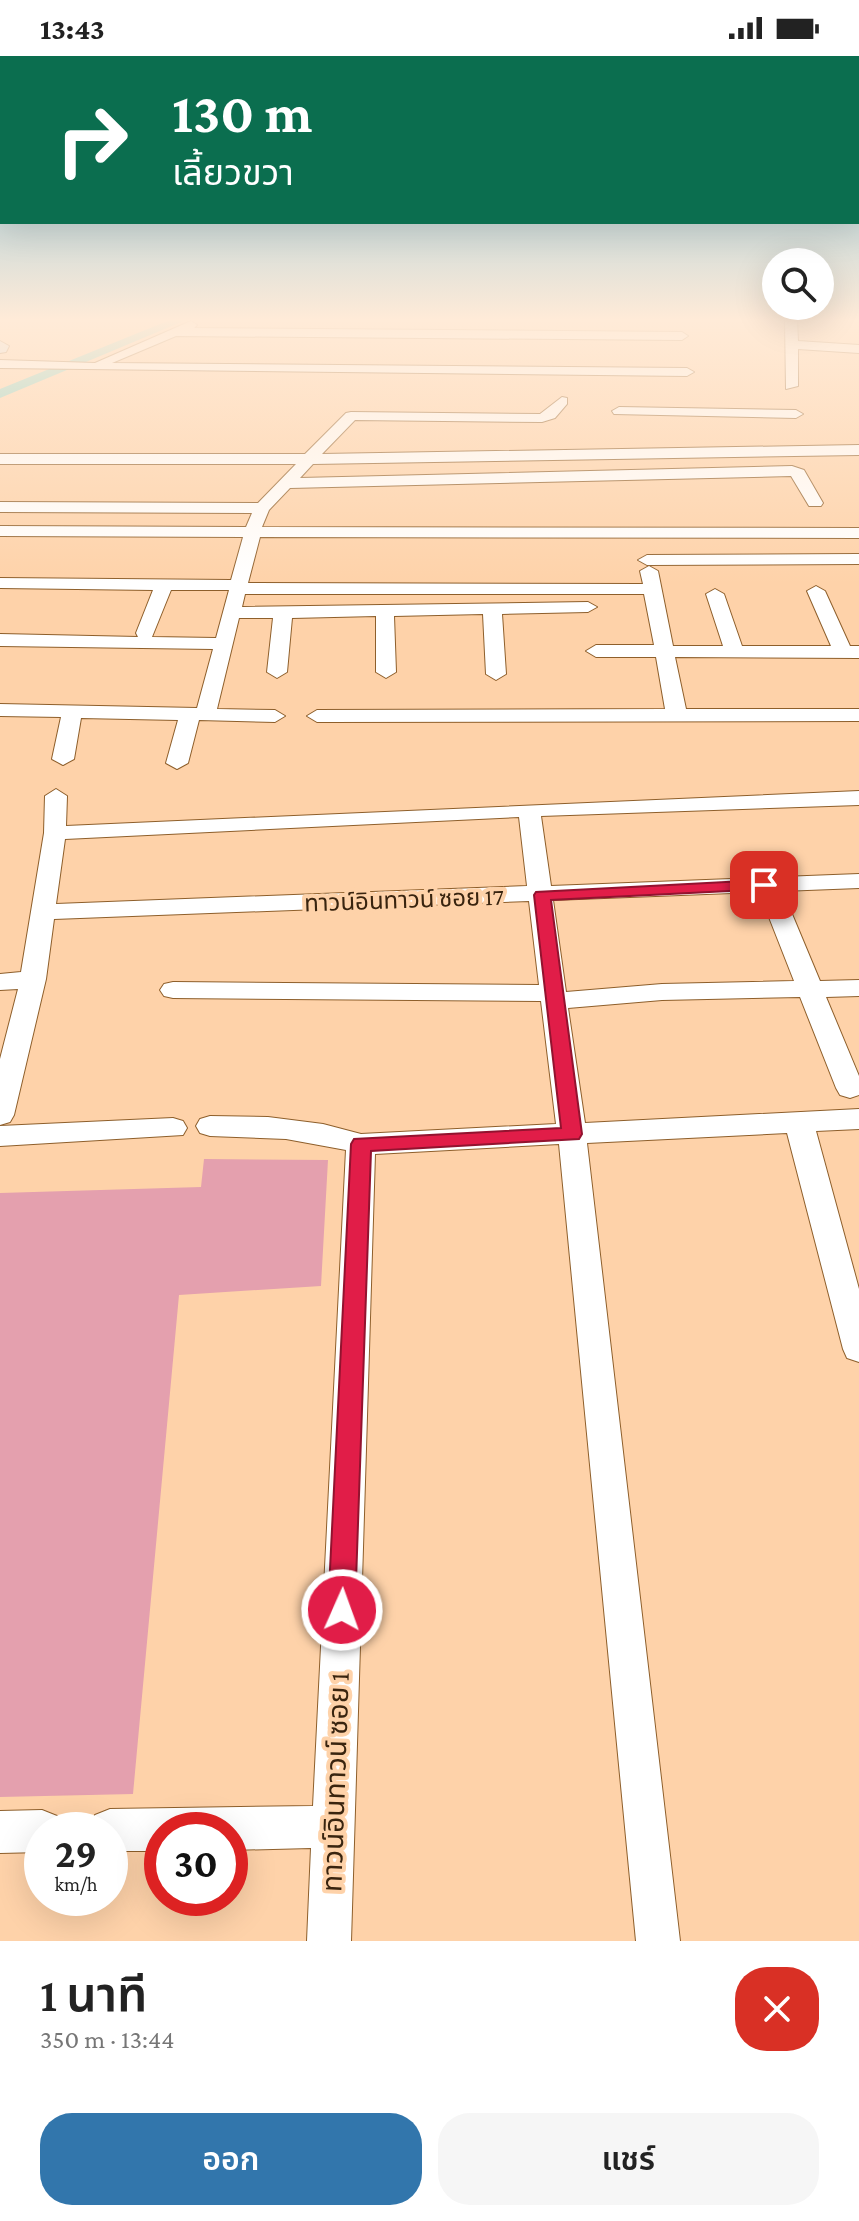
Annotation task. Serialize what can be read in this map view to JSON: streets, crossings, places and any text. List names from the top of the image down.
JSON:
{
  "streets": {
    "street": ["ทาวน์อินทาวน์ ซอย 17", "ทาวน์อินทาวน์ ซอย 1"]
  },
  "page": {
    "status": "13:43",
    "turn": ["130 m", "เลี้ยวขวา"],
    "speed": "29 km/h",
    "limit": "30",
    "heading": ["1 นาที", "350 m · 13:44"],
    "buttons": ["ออก", "แชร์"]
  }
}
